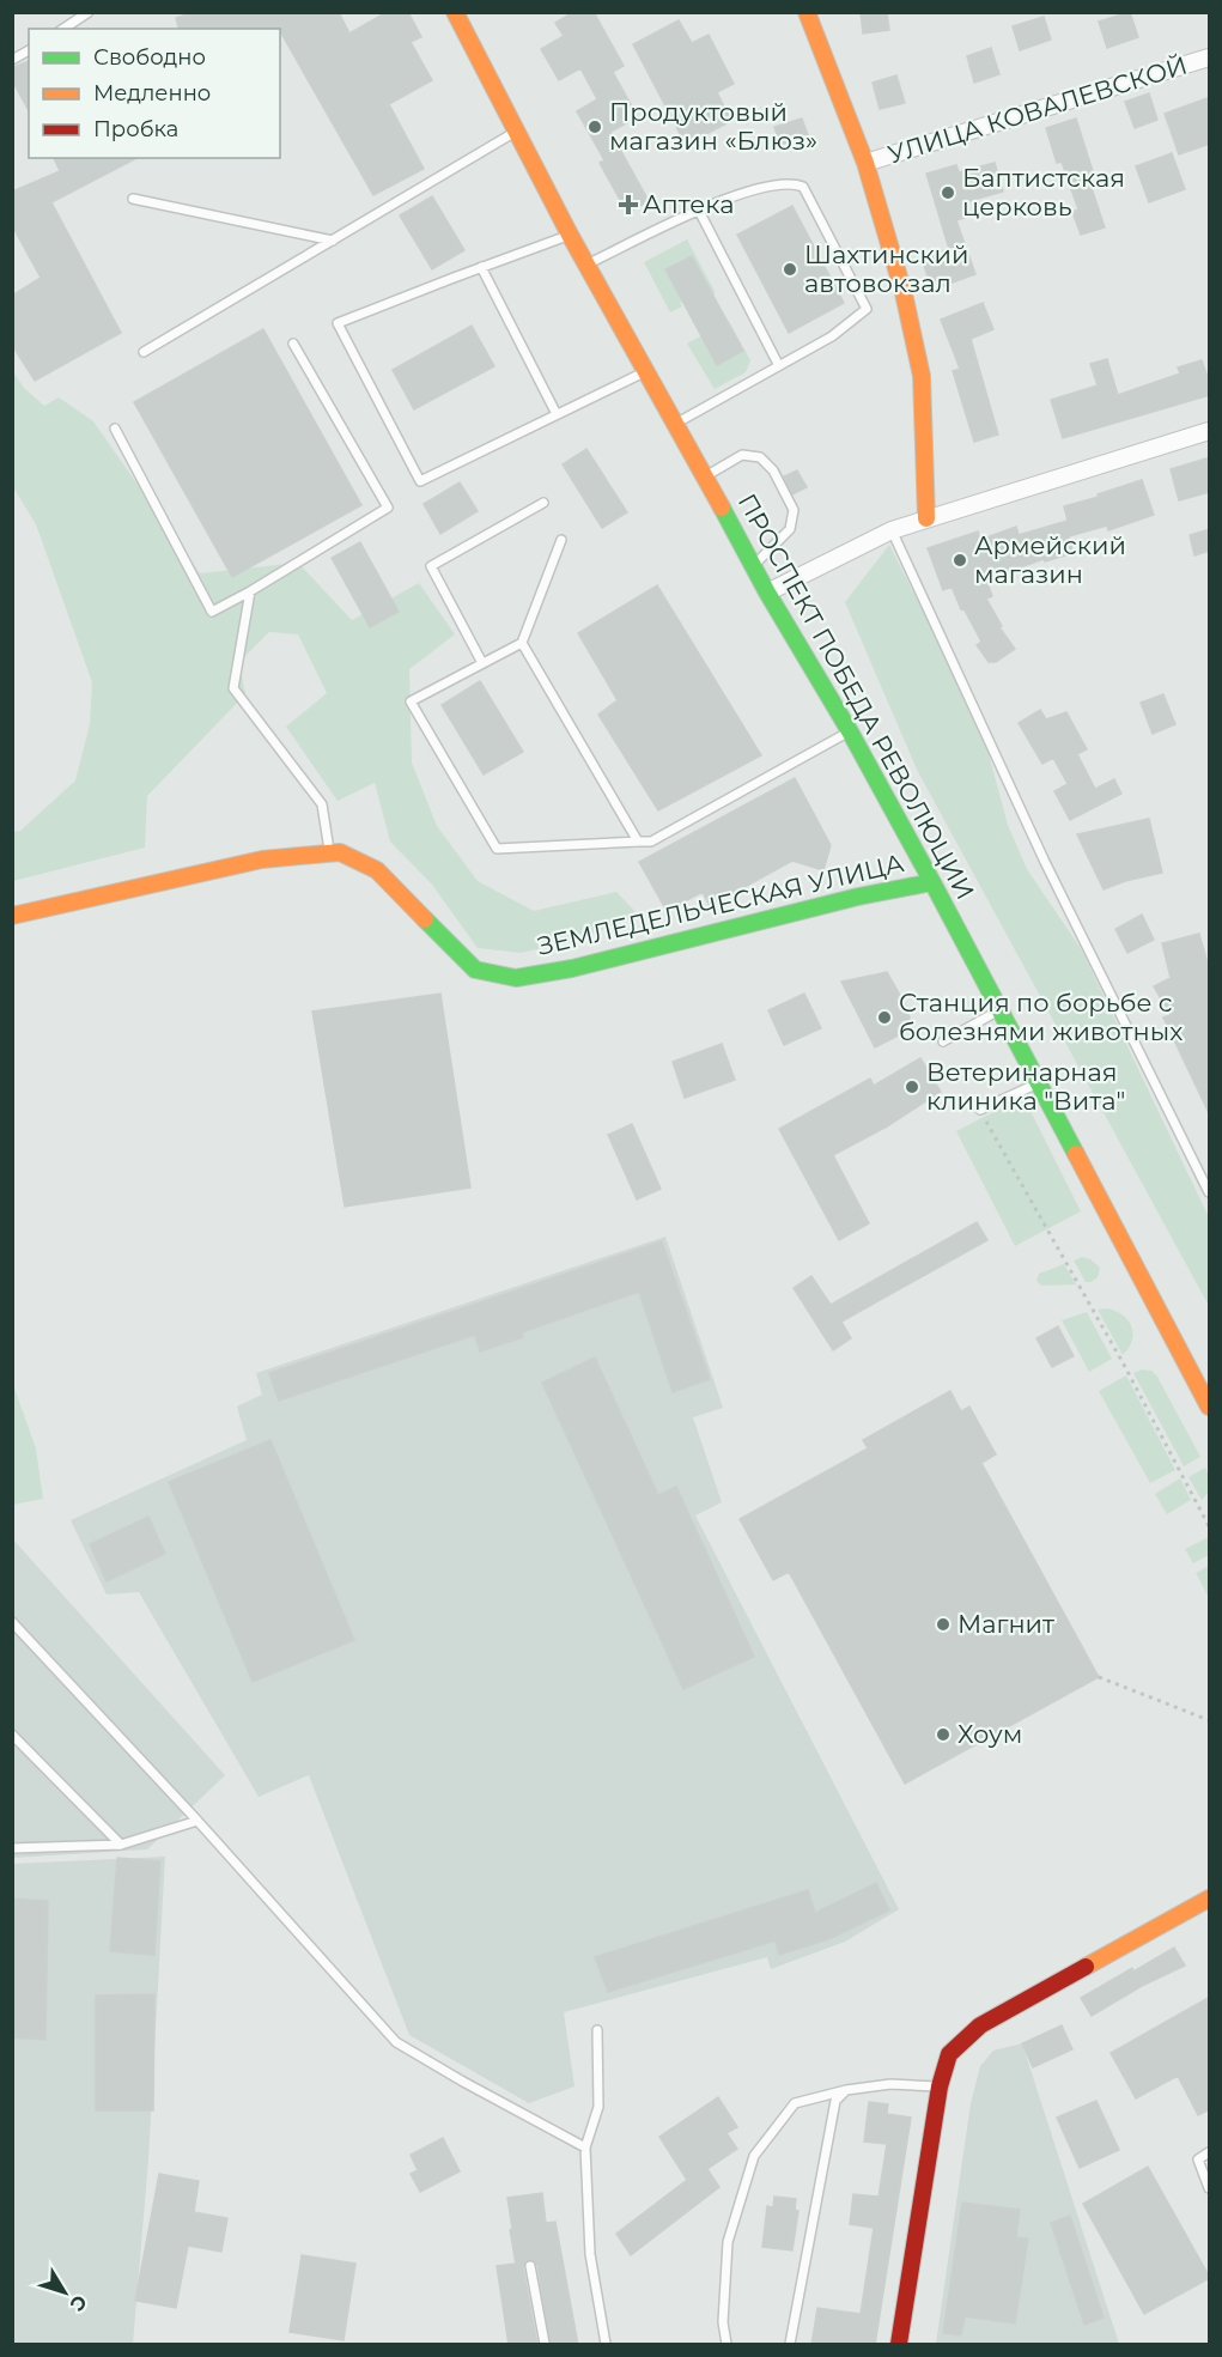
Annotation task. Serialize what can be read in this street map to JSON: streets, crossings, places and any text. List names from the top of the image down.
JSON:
{
  "streets": {
    "main road": ["ПРОСПЕКТ ПОБЕДА РЕВОЛЮЦИИ", "ЗЕМЛЕДЕЛЬЧЕСКАЯ УЛИЦА"],
    "street": ["УЛИЦА КОВАЛЕВСКОЙ"]
  },
  "crossings": [
    ["ПРОСПЕКТ ПОБЕДА РЕВОЛЮЦИИ", "ЗЕМЛЕДЕЛЬЧЕСКАЯ УЛИЦА"]
  ],
  "places": {
    "other": [
      "Продуктовый магазин «Блюз»",
      "Баптистская церковь",
      "Шахтинский автовокзал",
      "Армейский магазин",
      "Станция по борьбе с болезнями животных",
      "Ветеринарная клиника \"Вита\"",
      "Магнит",
      "Хоум"
    ],
    "health": ["Аптека"]
  },
  "legend": ["Свободно", "Медленно", "Пробка"],
  "north": "bottom right"
}
